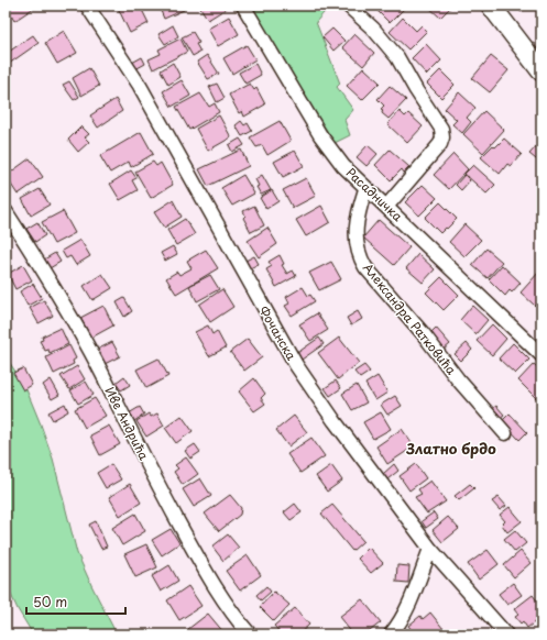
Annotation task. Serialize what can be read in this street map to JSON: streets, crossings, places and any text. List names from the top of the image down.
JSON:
{
  "streets": {
    "street": [
      "Расадничка",
      "Александра Ратковића",
      "Фочанска",
      "Иве Андрића"
    ]
  },
  "crossings": [
    ["Расадничка", "Александра Ратковића"]
  ],
  "districts": ["Златно брдо"],
  "scale_bar": "50 m"
}
